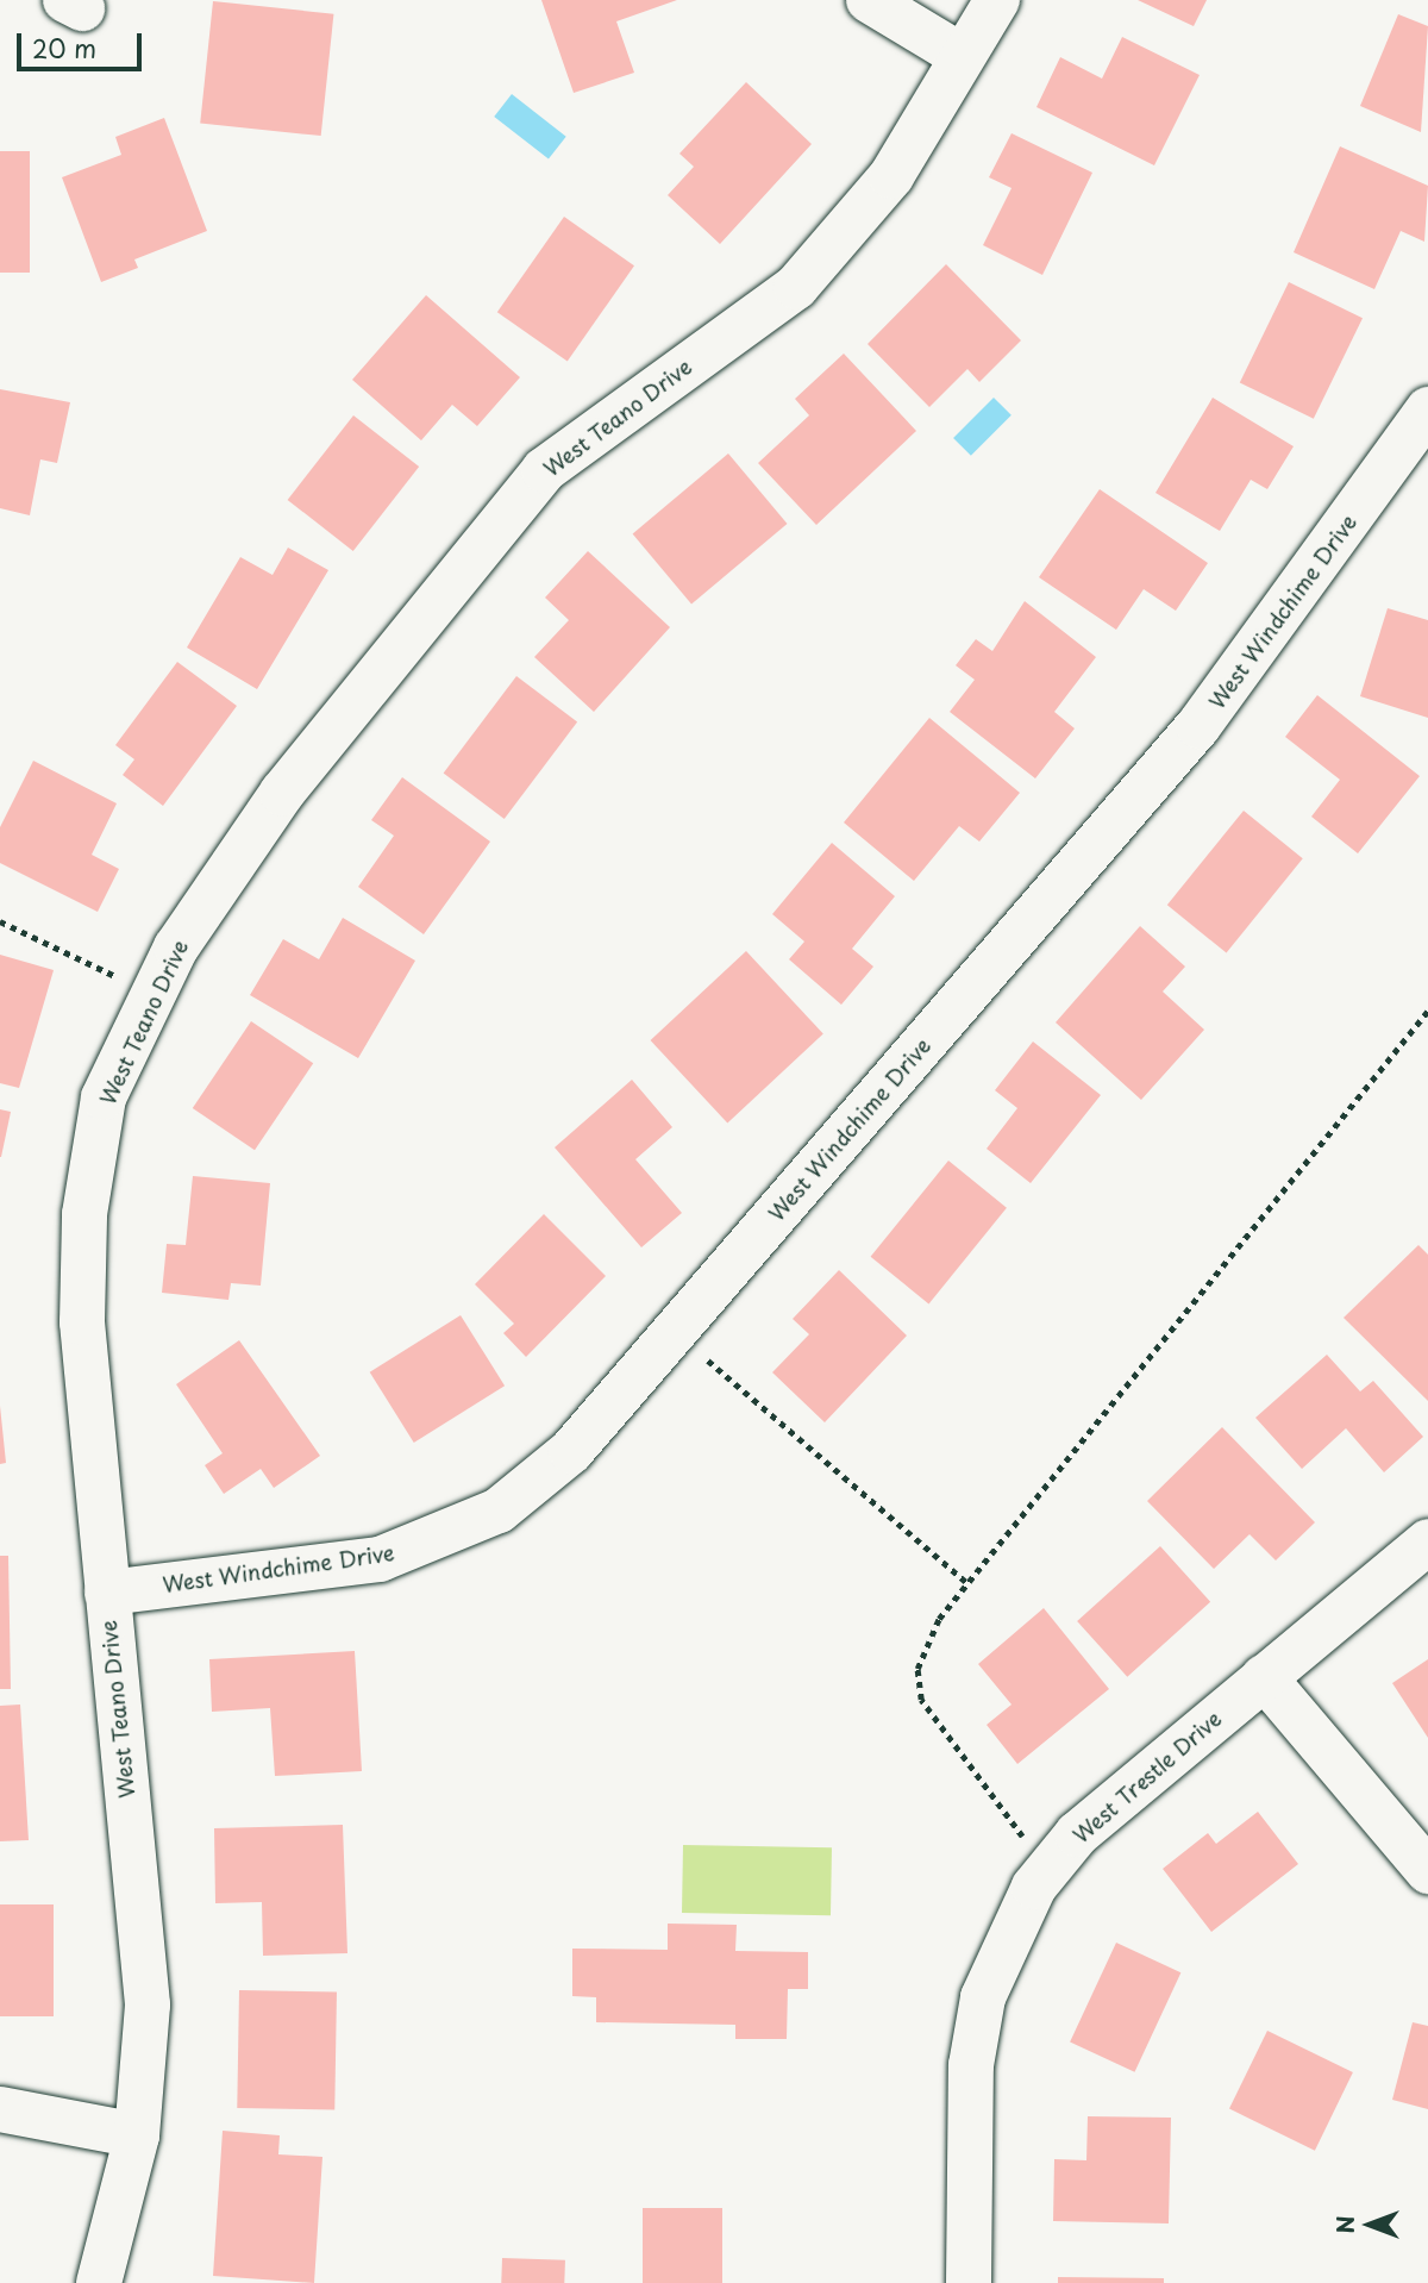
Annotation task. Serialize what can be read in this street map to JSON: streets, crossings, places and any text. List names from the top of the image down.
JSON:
{
  "streets": {
    "street": ["West Teano Drive", "West Windchime Drive", "West Trestle Drive"]
  },
  "crossings": [
    ["West Teano Drive", "West Windchime Drive"]
  ],
  "scale_bar": "20 m",
  "north": "left"
}
